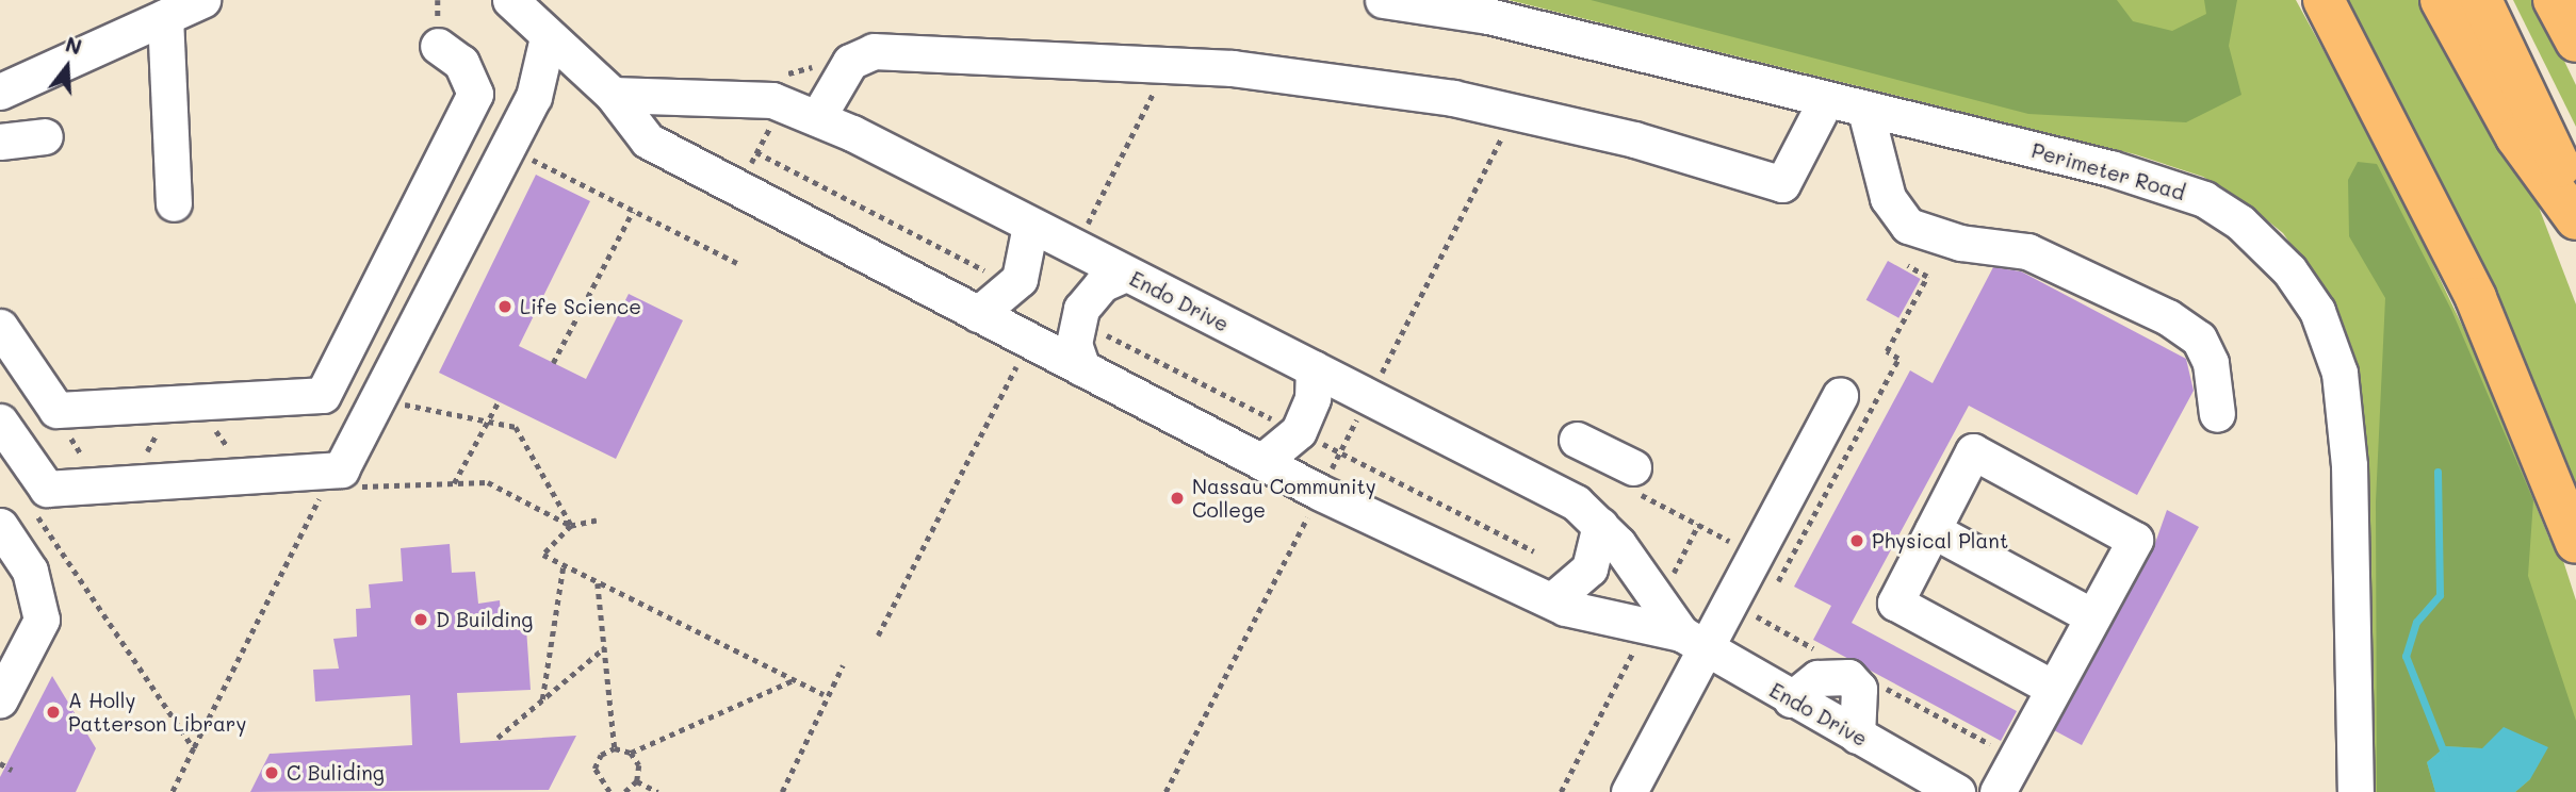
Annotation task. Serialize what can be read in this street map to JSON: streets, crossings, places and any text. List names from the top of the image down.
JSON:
{
  "streets": {
    "street": ["Perimeter Road", "Endo Drive"]
  },
  "places": [
    "Life Science",
    "Nassau Community College",
    "Physical Plant",
    "D Building",
    "A Holly Patterson Library",
    "C Buliding"
  ],
  "north": "top"
}
